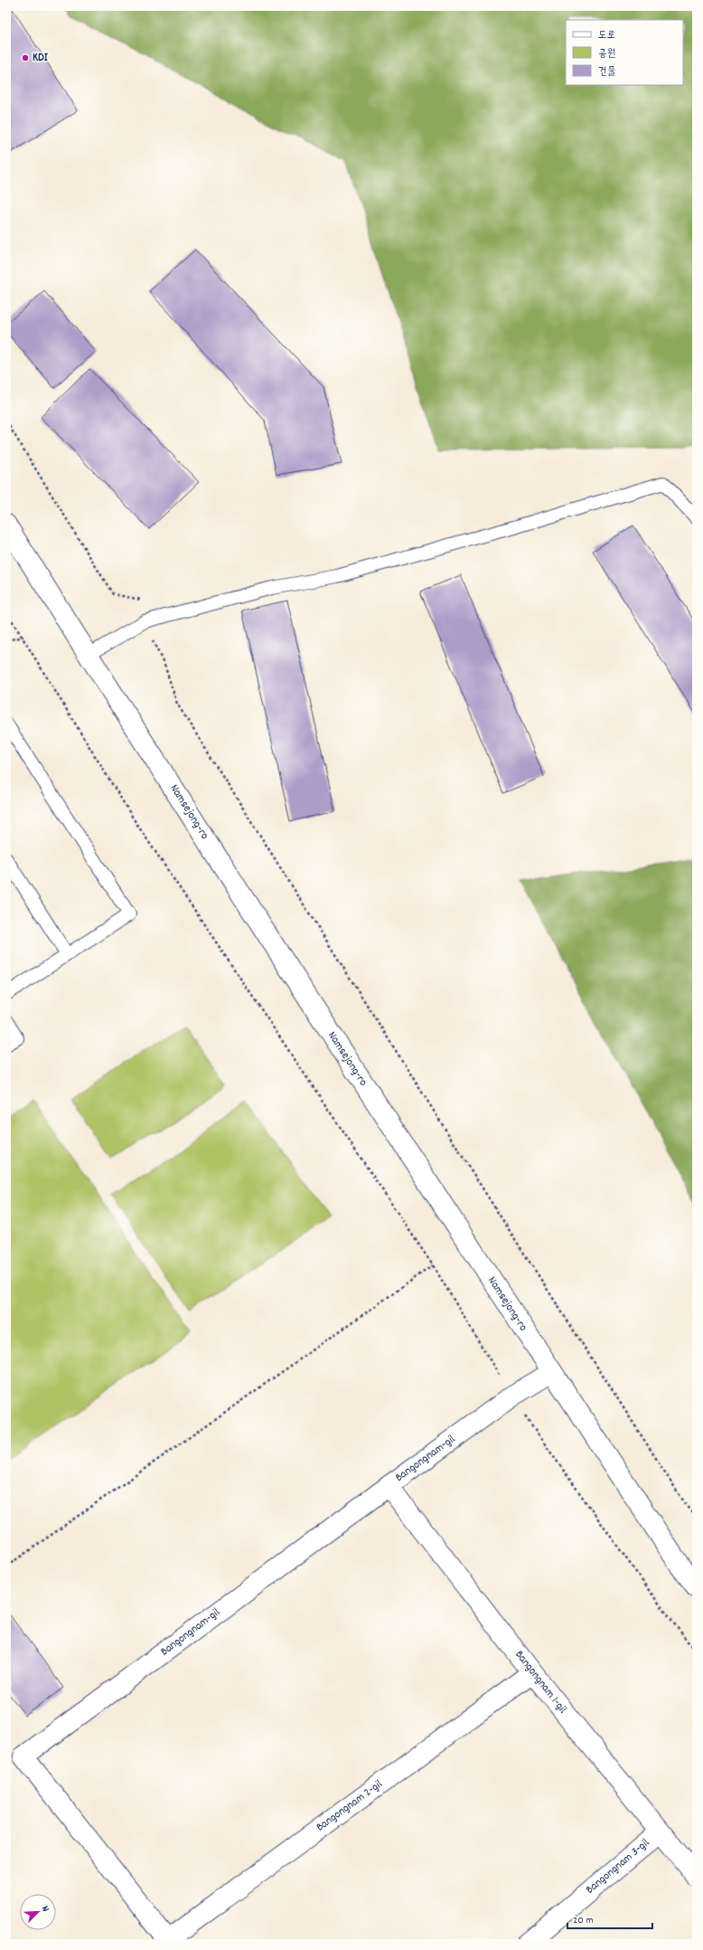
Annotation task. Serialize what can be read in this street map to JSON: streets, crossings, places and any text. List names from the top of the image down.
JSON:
{
  "streets": {
    "street": [
      "Namsejong-ro",
      "Bangongnam-gil",
      "Bangongnam 1-gil",
      "Bangongnam 2-gil",
      "Bangongnam 3-gil"
    ]
  },
  "crossings": [
    ["Namsejong-ro", "Bangongnam-gil"],
    ["Bangongnam-gil", "Bangongnam 1-gil"],
    ["Bangongnam-gil", "Bangongnam 2-gil"],
    ["Bangongnam 1-gil", "Bangongnam 2-gil"],
    ["Bangongnam 1-gil", "Bangongnam 3-gil"]
  ],
  "places": ["KDI"],
  "legend": ["도로", "공원", "건물"],
  "scale_bar": "20 m",
  "north": "top right"
}
